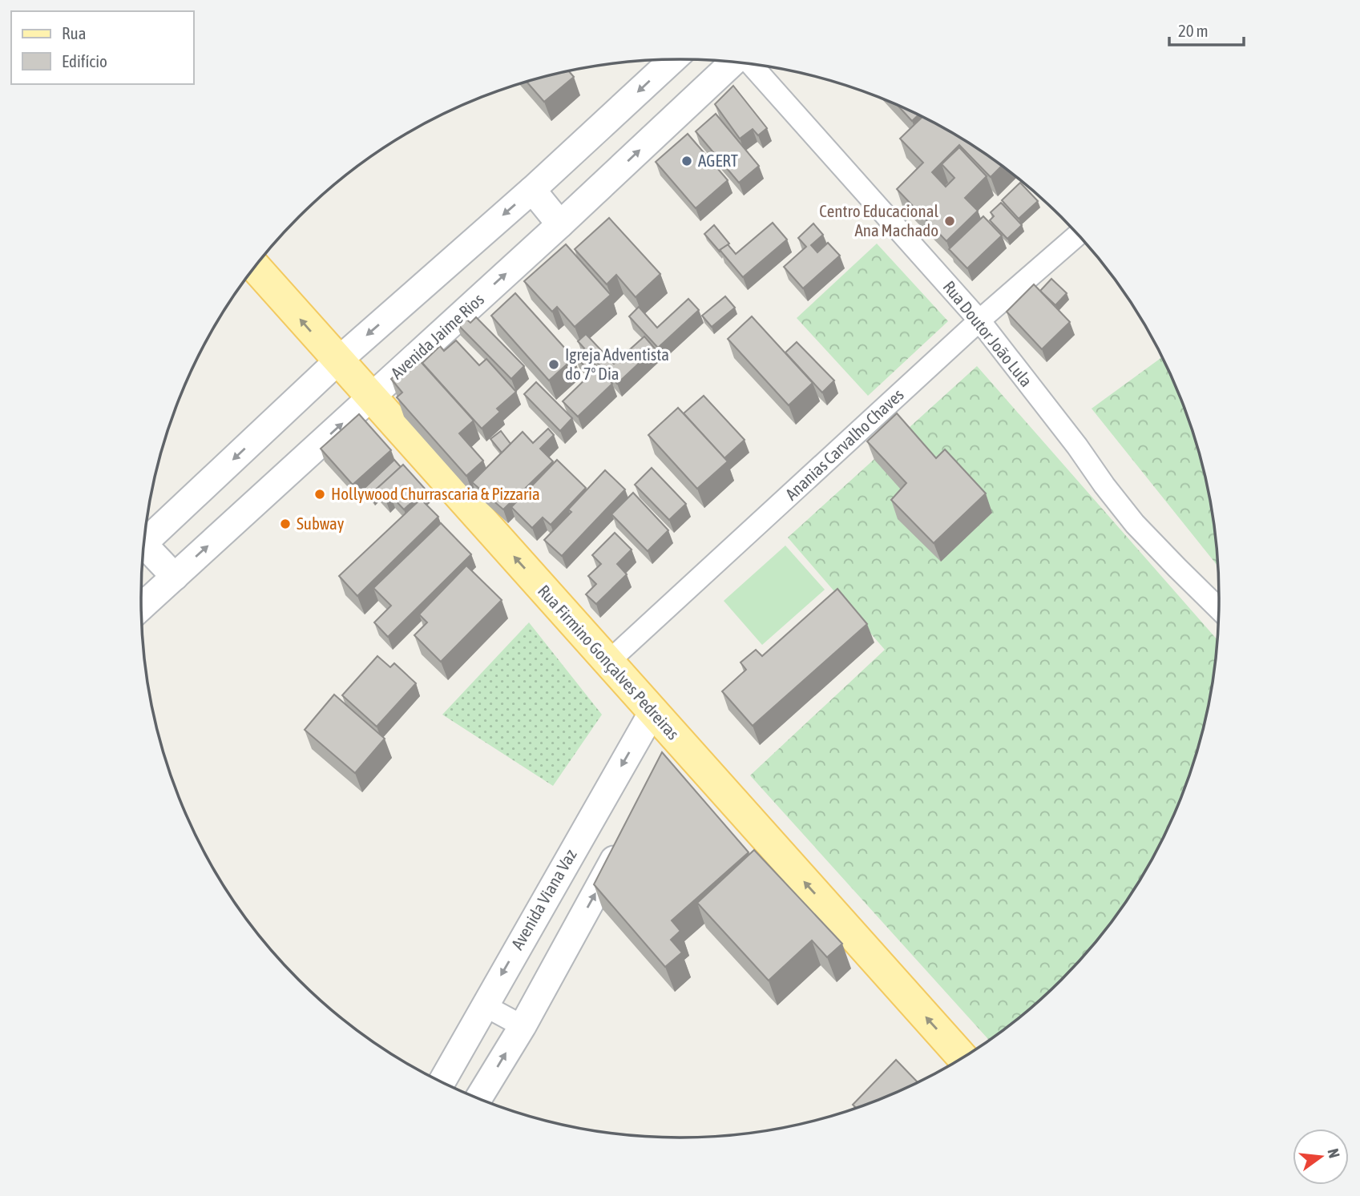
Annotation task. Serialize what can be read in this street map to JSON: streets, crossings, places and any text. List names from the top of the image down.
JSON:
{
  "streets": {
    "main road": ["Rua Firmino Gonçalves Pedreiras"],
    "street": [
      "Rua Doutor João Lula",
      "Avenida Jaime Rios",
      "Ananias Carvalho Chaves",
      "Avenida Viana Vaz"
    ]
  },
  "crossings": [
    ["Rua Doutor João Lula", "Ananias Carvalho Chaves"],
    ["Avenida Jaime Rios", "Rua Firmino Gonçalves Pedreiras"],
    ["Ananias Carvalho Chaves", "Rua Firmino Gonçalves Pedreiras"],
    ["Rua Firmino Gonçalves Pedreiras", "Avenida Viana Vaz"]
  ],
  "one_way": ["Rua Firmino Gonçalves Pedreiras"],
  "places": [
    "AGERT",
    "Centro Educacional Ana Machado",
    "Igreja Adventista do 7º Dia",
    "Hollywood Churrascaria & Pizzaria",
    "Subway"
  ],
  "legend": ["Rua", "Edifício"],
  "scale_bar": "20 m",
  "north": "right"
}
